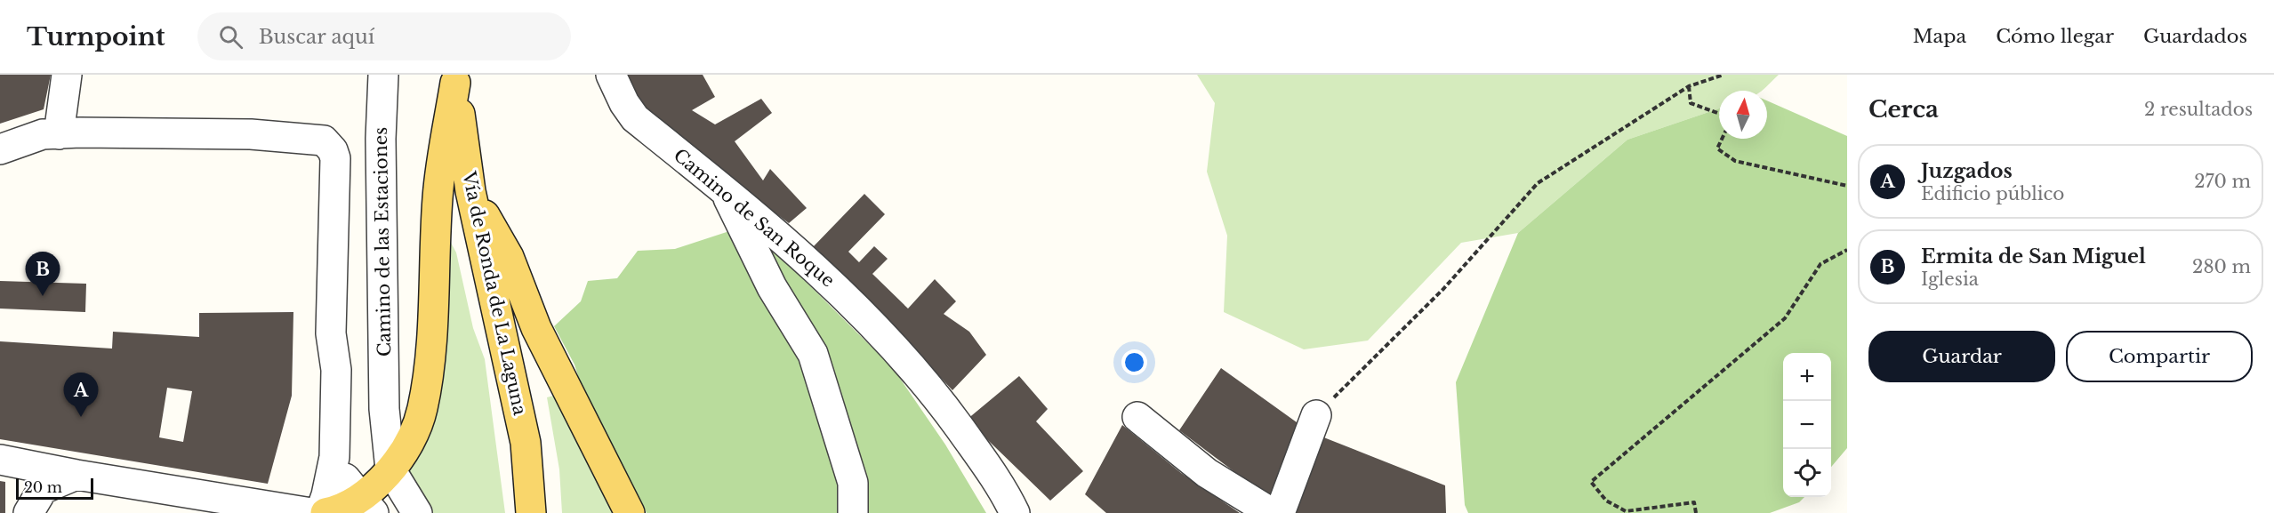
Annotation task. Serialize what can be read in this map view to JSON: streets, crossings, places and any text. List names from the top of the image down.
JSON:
{
  "streets": {
    "main road": ["Vía de Ronda de La Laguna"],
    "street": ["Camino de San Roque", "Camino de las Estaciones"]
  },
  "scale_bar": "20 m",
  "north": "top",
  "page": {
    "header": "Turnpoint",
    "search": "Buscar aquí",
    "nav": ["Mapa", "Cómo llegar", "Guardados"],
    "heading": ["Cerca", "2 resultados"],
    "list": [
      {
        "mark": "A",
        "name": "Juzgados",
        "note": "Edificio público",
        "value": "270 m"
      },
      {
        "mark": "B",
        "name": "Ermita de San Miguel",
        "note": "Iglesia",
        "value": "280 m"
      }
    ],
    "pins": ["B", "A"],
    "buttons": ["Guardar", "Compartir"],
    "map_buttons": ["+", "−"],
    "scale": "20 m"
  }
}
